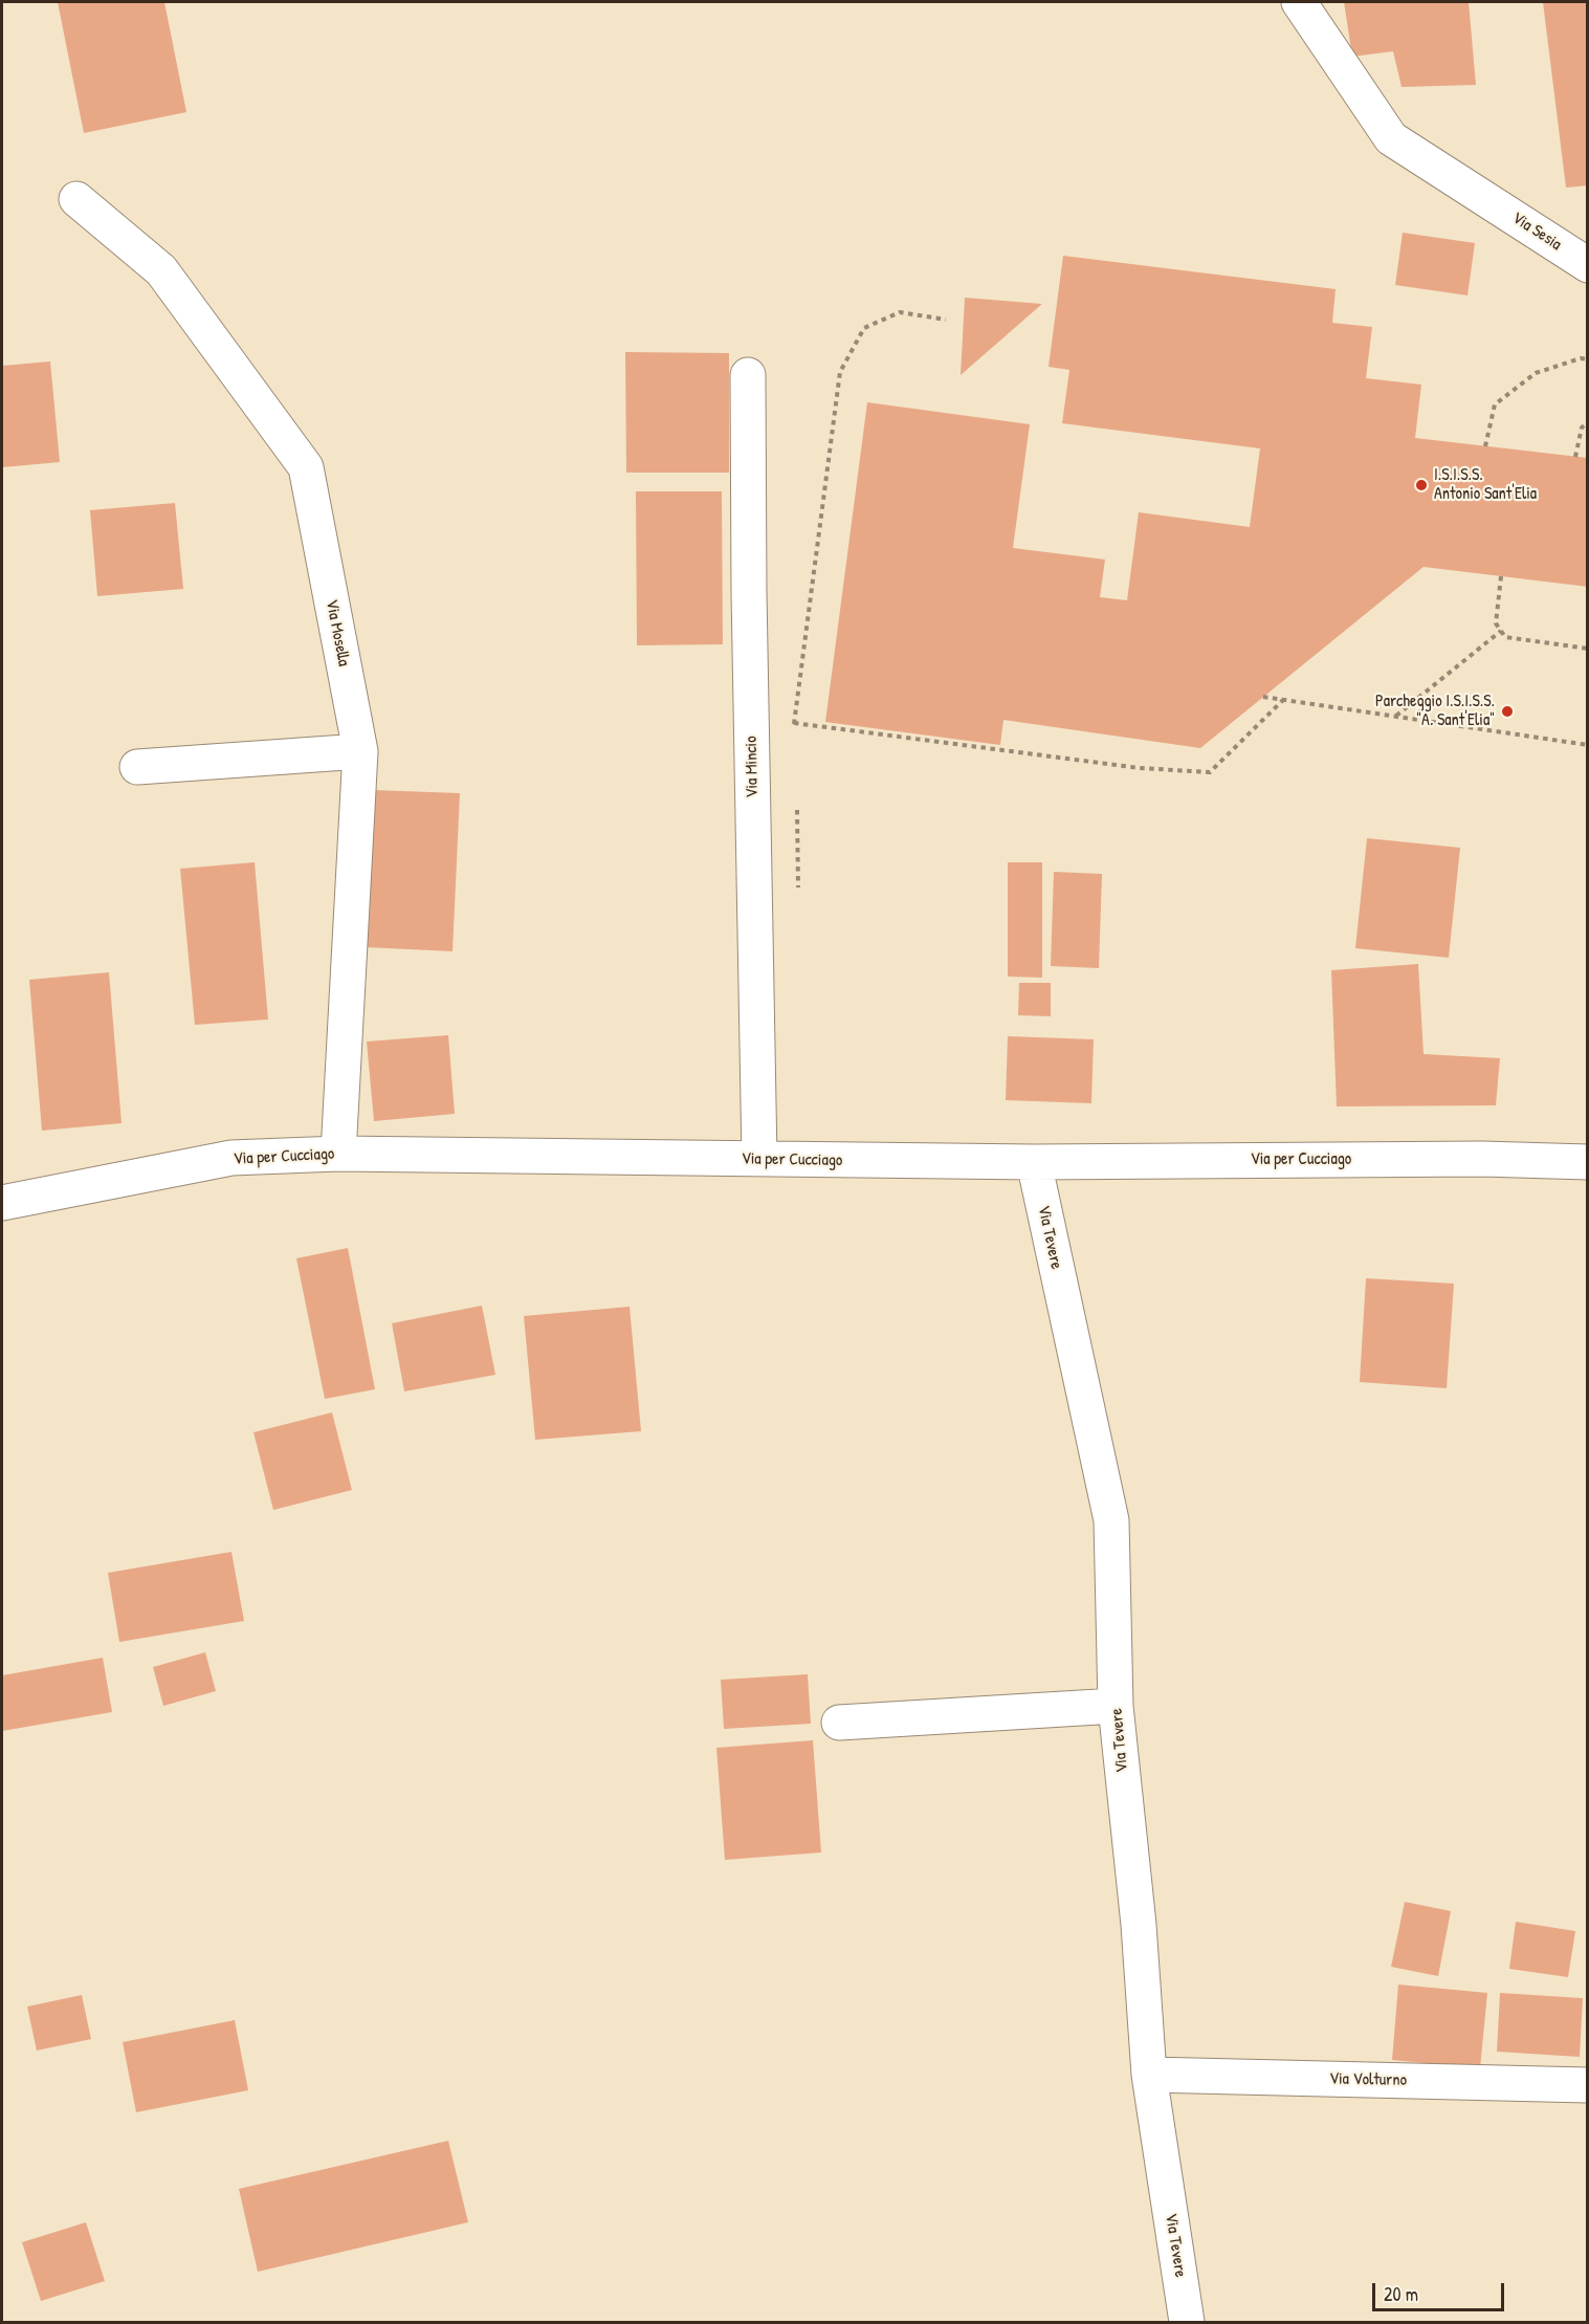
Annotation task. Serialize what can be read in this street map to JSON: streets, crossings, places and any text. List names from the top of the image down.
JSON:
{
  "streets": {
    "street": [
      "Via Sesia",
      "Via Mosella",
      "Via Mincio",
      "Via per Cucciago",
      "Via Tevere",
      "Via Volturno"
    ]
  },
  "crossings": [
    ["Via Mosella", "Via per Cucciago"],
    ["Via Mincio", "Via per Cucciago"],
    ["Via per Cucciago", "Via Tevere"],
    ["Via Tevere", "Via Volturno"]
  ],
  "places": ["I.S.I.S.S. Antonio Sant'Elia", "Parcheggio I.S.I.S.S. \"A. Sant'Elia\""],
  "scale_bar": "20 m"
}
